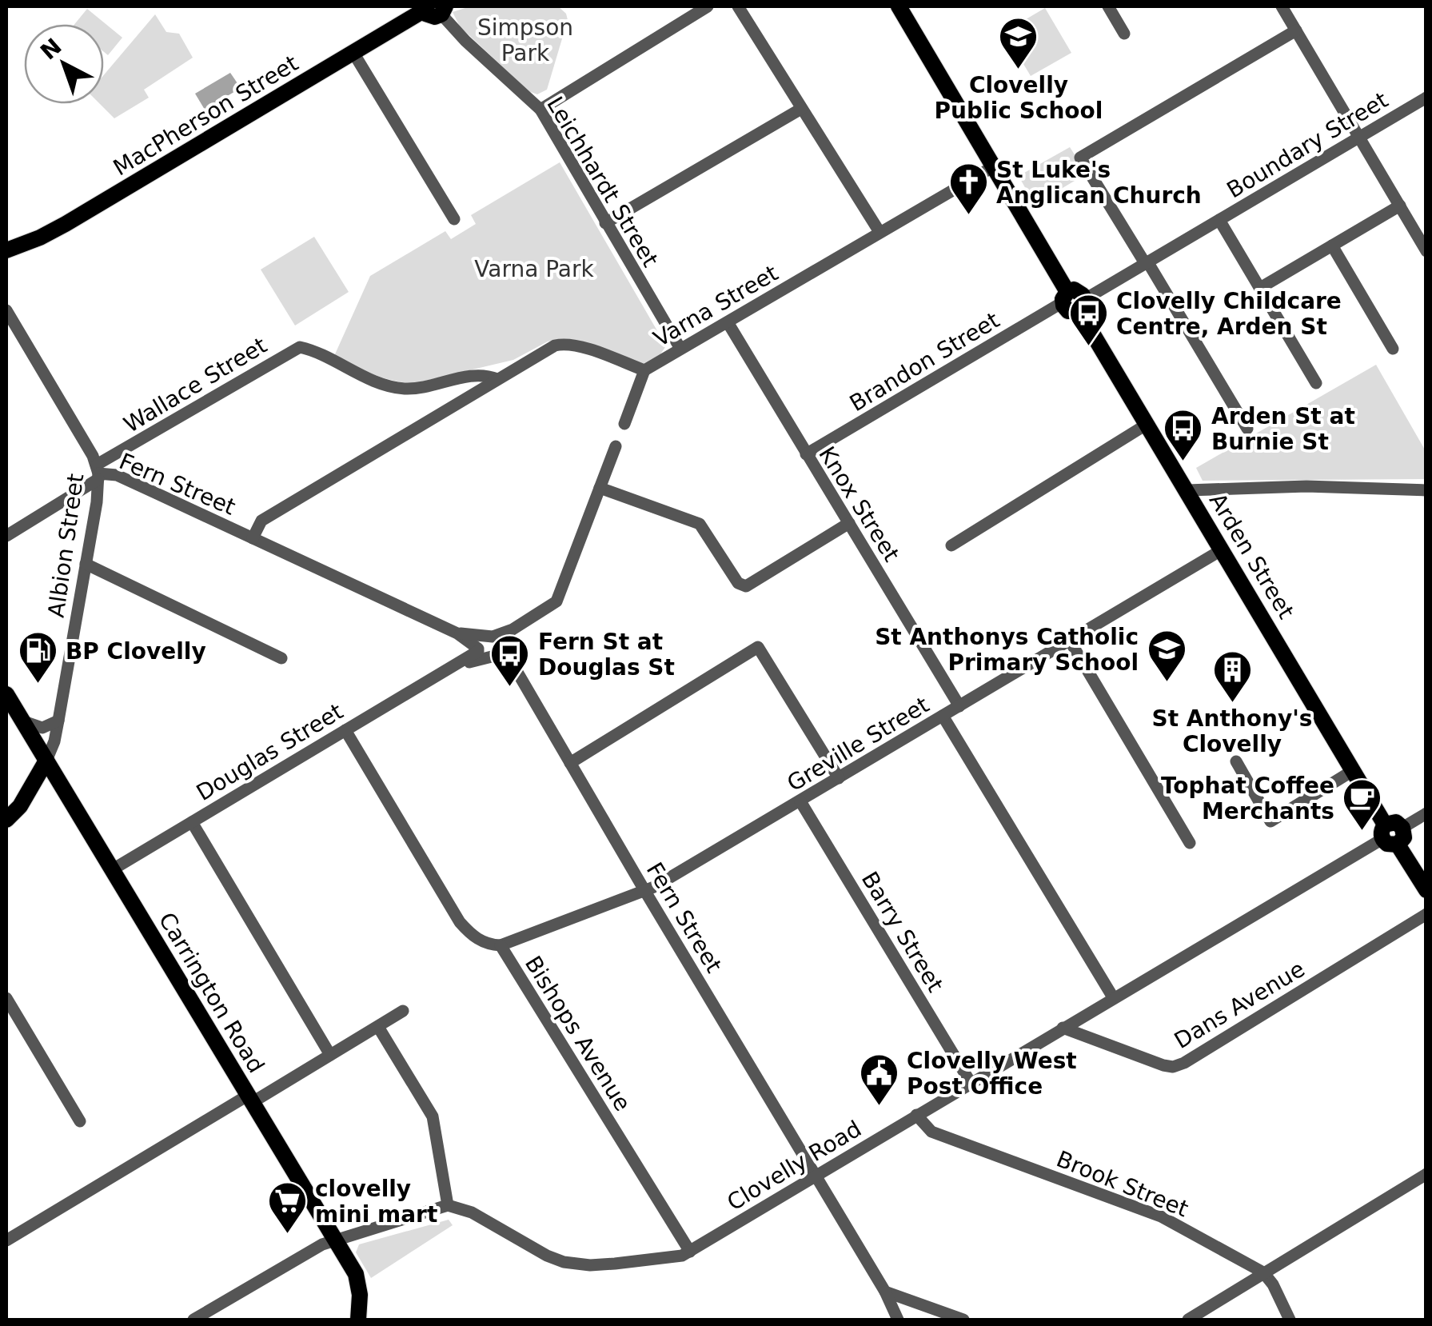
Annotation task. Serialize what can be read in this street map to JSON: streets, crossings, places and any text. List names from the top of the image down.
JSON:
{
  "streets": {
    "main road": ["MacPherson Street", "Arden Street", "Carrington Road"],
    "street": [
      "Boundary Street",
      "Leichhardt Street",
      "Varna Street",
      "Brandon Street",
      "Wallace Street",
      "Fern Street",
      "Knox Street",
      "Albion Street",
      "Greville Street",
      "Douglas Street",
      "Barry Street",
      "Dans Avenue",
      "Bishops Avenue",
      "Clovelly Road",
      "Brook Street"
    ]
  },
  "crossings": [
    ["Boundary Street", "Arden Street"],
    ["Leichhardt Street", "Varna Street"],
    ["Varna Street", "Wallace Street"],
    ["Varna Street", "Fern Street"],
    ["Varna Street", "Knox Street"],
    ["Brandon Street", "Knox Street"],
    ["Wallace Street", "Fern Street"],
    ["Wallace Street", "Albion Street"],
    ["Fern Street", "Albion Street"],
    ["Fern Street", "Greville Street"],
    ["Fern Street", "Douglas Street"],
    ["Fern Street", "Clovelly Road"],
    ["Knox Street", "Greville Street"],
    ["Albion Street", "Carrington Road"],
    ["Arden Street", "Greville Street"],
    ["Arden Street", "Clovelly Road"],
    ["Greville Street", "Barry Street"],
    ["Greville Street", "Bishops Avenue"],
    ["Douglas Street", "Carrington Road"],
    ["Douglas Street", "Bishops Avenue"],
    ["Barry Street", "Clovelly Road"],
    ["Dans Avenue", "Clovelly Road"],
    ["Bishops Avenue", "Clovelly Road"],
    ["Clovelly Road", "Brook Street"]
  ],
  "parks": ["Simpson Park", "Varna Park"],
  "places": {
    "school or university": ["Clovelly Public School", "St Anthonys Catholic Primary School"],
    "church": ["St Luke's Anglican Church"],
    "bus stop": ["Clovelly Childcare Centre, Arden St", "Arden St at Burnie St", "Fern St at Douglas St"],
    "fuel station": ["BP Clovelly"],
    "building": ["St Anthony's Clovelly"],
    "cafe": ["Tophat Coffee Merchants"],
    "public building": ["Clovelly West Post Office"],
    "supermarket": ["clovelly mini mart"]
  },
  "north": "top left"
}
